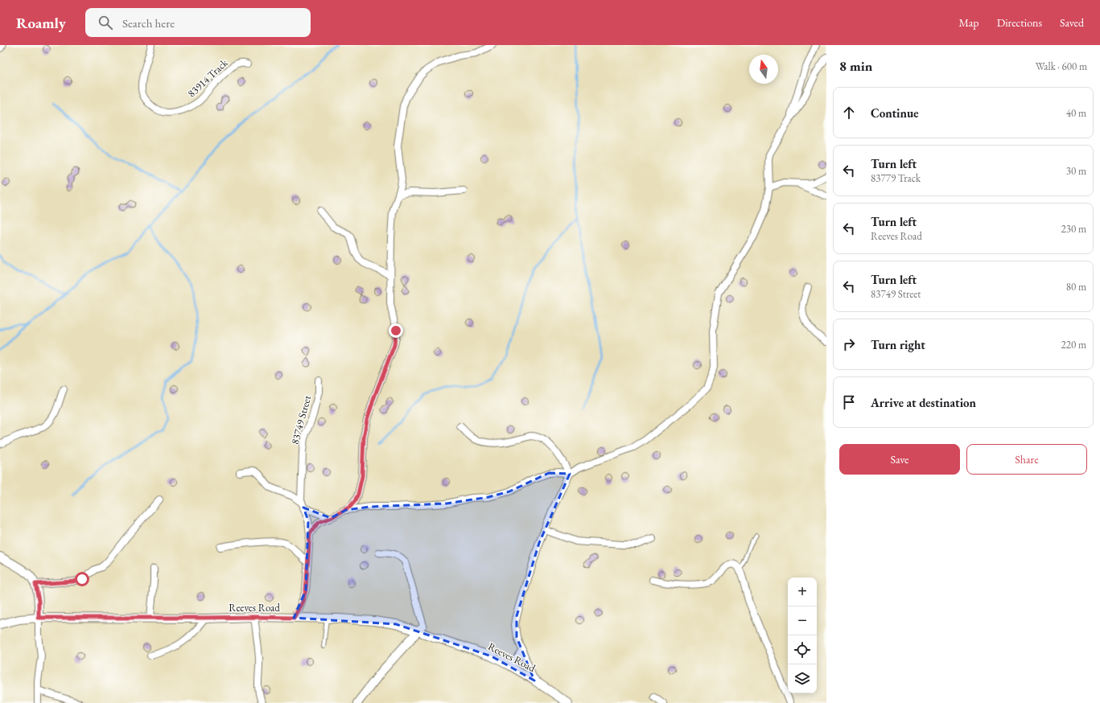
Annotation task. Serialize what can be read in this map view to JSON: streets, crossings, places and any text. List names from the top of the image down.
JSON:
{
  "streets": {
    "street": ["83914 Track", "83749 Street", "Reeves Road"]
  },
  "crossings": [
    ["83749 Street", "Reeves Road"]
  ],
  "north": "top",
  "page": {
    "header": "Roamly",
    "search": "Search here",
    "nav": ["Map", "Directions", "Saved"],
    "heading": ["8 min", "Walk · 600 m"],
    "list": [
      ["Continue", "40 m"],
      ["Turn left", "83779 Track", "30 m"],
      ["Turn left", "Reeves Road", "230 m"],
      ["Turn left", "83749 Street", "80 m"],
      ["Turn right", "220 m"],
      "Arrive at destination"
    ],
    "buttons": ["Save", "Share"],
    "map_buttons": ["+", "−"]
  }
}
